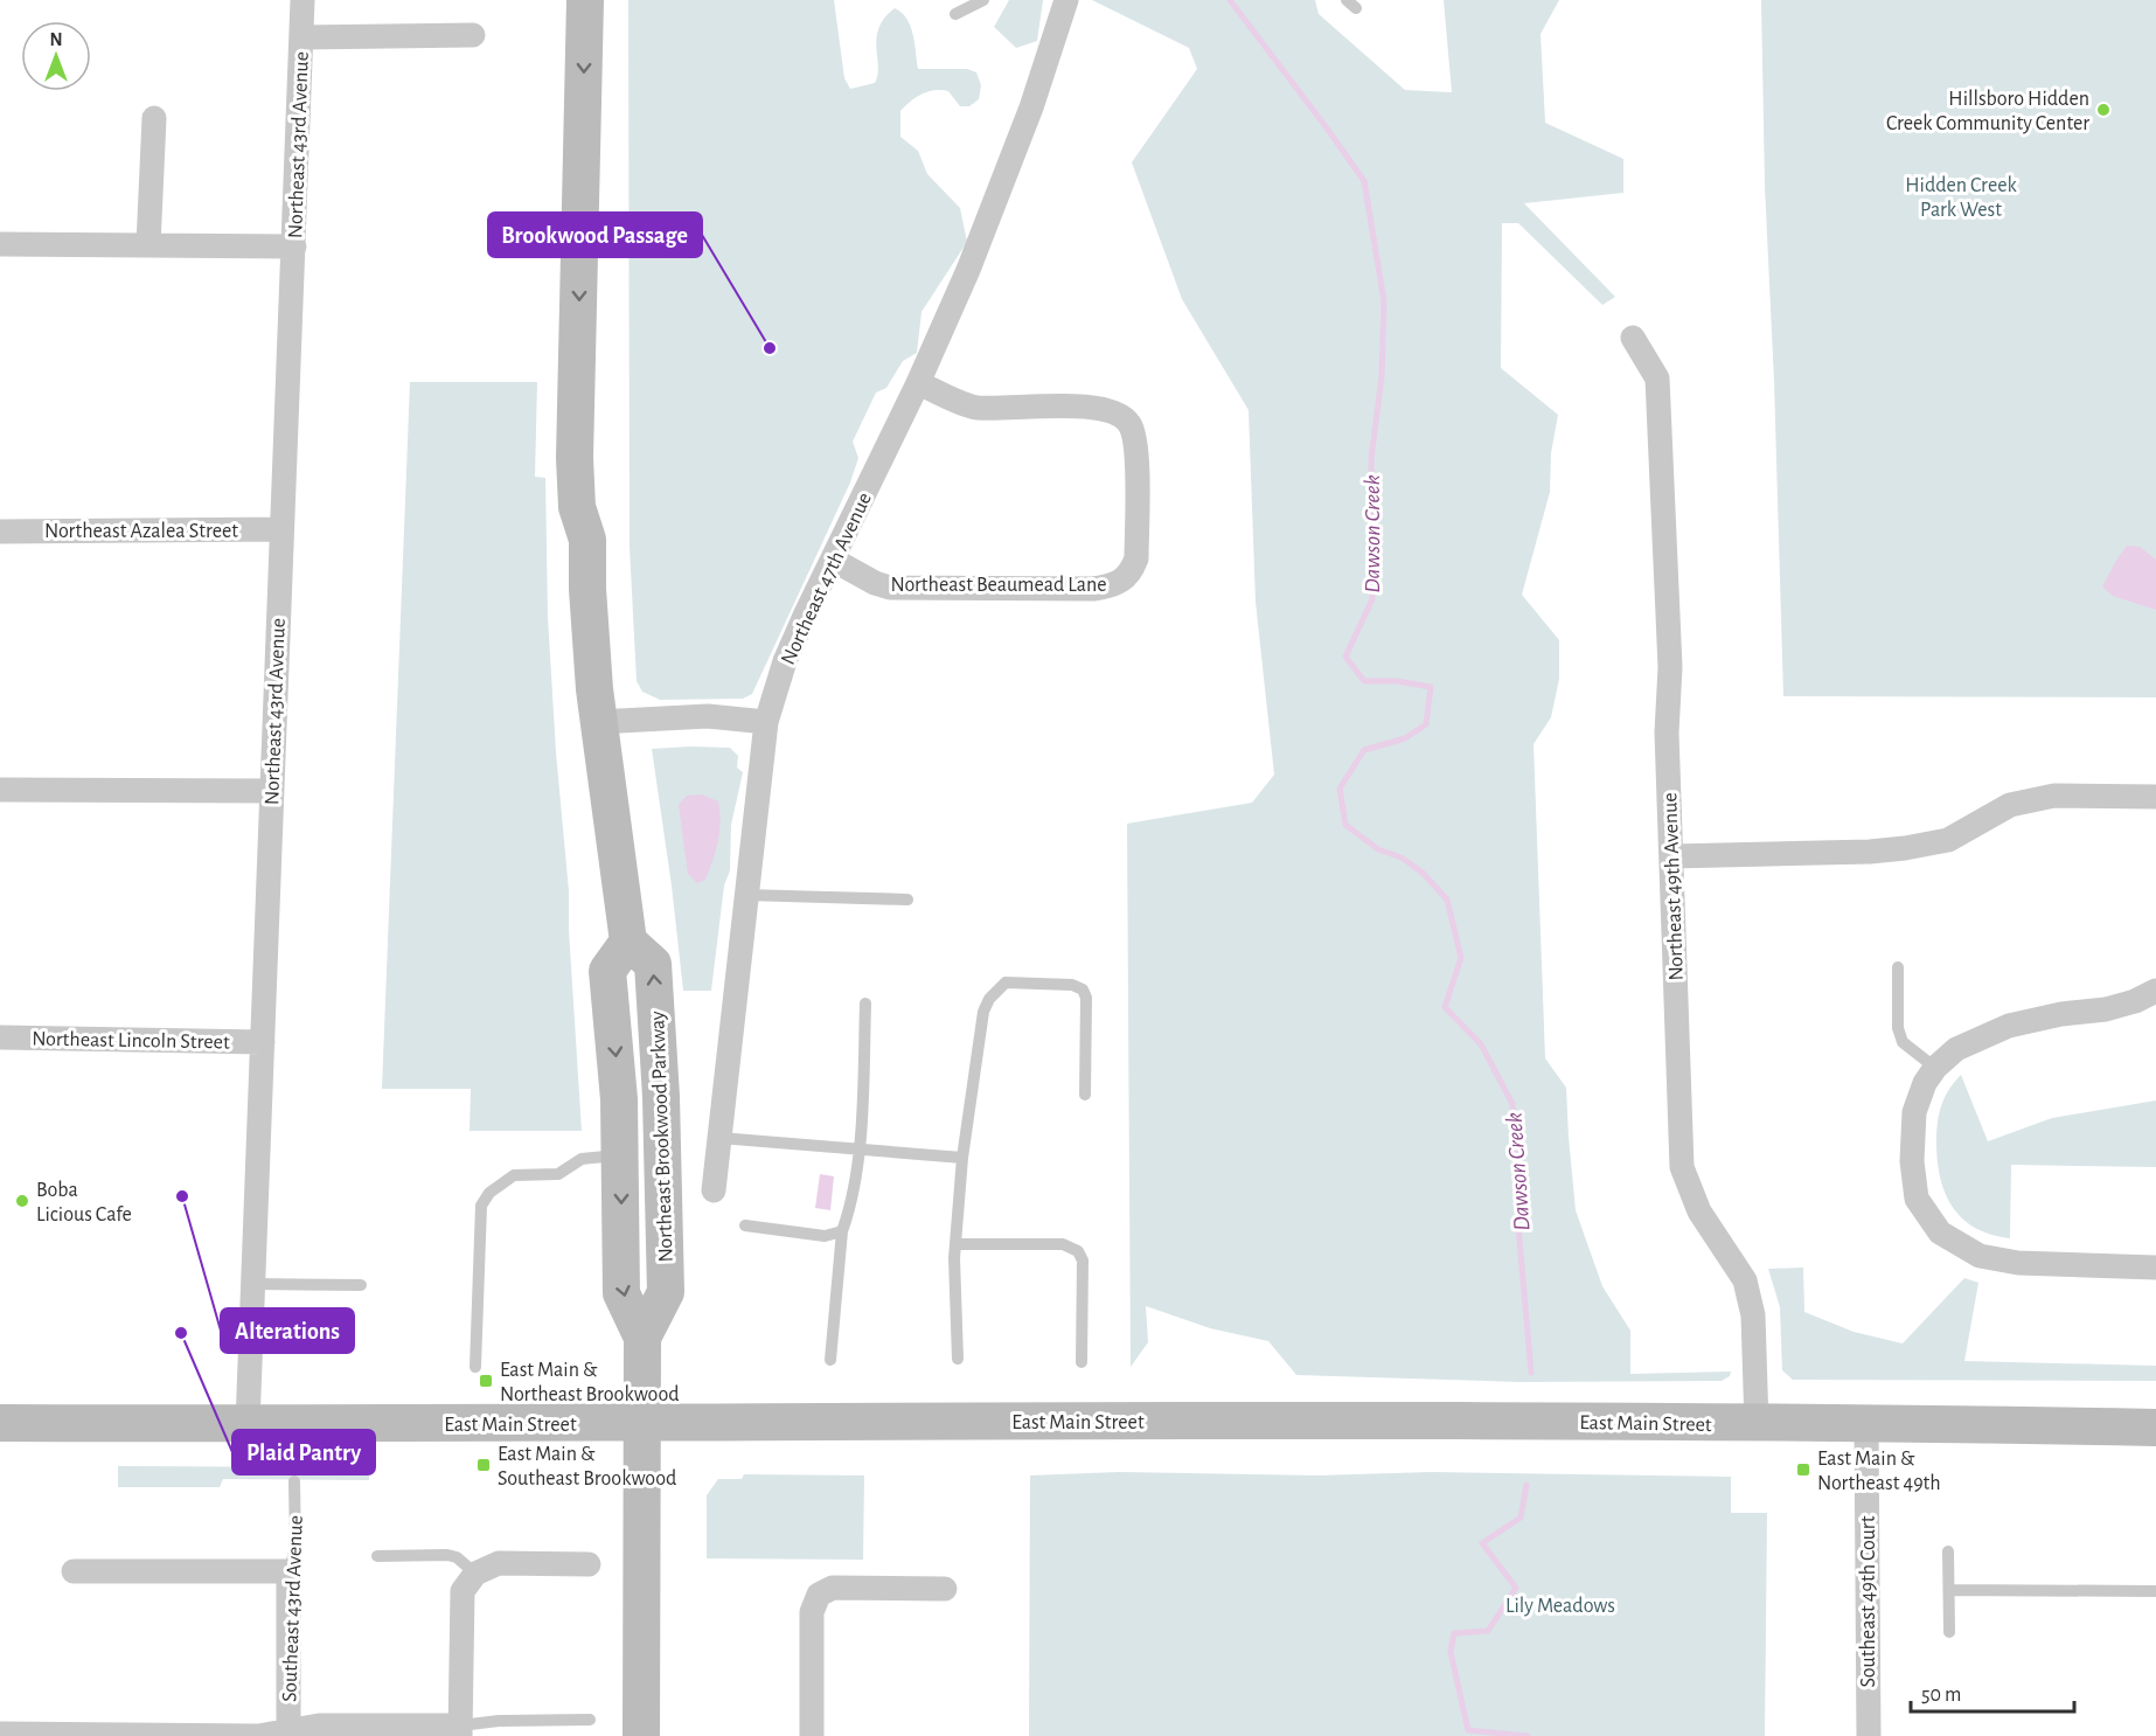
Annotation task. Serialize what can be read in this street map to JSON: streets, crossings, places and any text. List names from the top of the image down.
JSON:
{
  "streets": {
    "main road": ["Northeast Brookwood Parkway", "East Main Street"],
    "street": [
      "Northeast 43rd Avenue",
      "Northeast Azalea Street",
      "Northeast 47th Avenue",
      "Northeast Beaumead Lane",
      "Northeast 49th Avenue",
      "Northeast Lincoln Street",
      "Southeast 49th Court",
      "Southeast 43rd Avenue"
    ]
  },
  "crossings": [
    ["Northeast 43rd Avenue", "Northeast Azalea Street"],
    ["Northeast 43rd Avenue", "Northeast Lincoln Street"],
    ["Northeast 43rd Avenue", "East Main Street"],
    ["Northeast 47th Avenue", "Northeast Beaumead Lane"],
    ["Northeast 49th Avenue", "East Main Street"],
    ["Northeast Brookwood Parkway", "East Main Street"],
    ["East Main Street", "Southeast 49th Court"]
  ],
  "water": ["Dawson Creek"],
  "parks": ["Hidden Creek Park West", "Lily Meadows"],
  "places": {
    "other": [
      "Hillsboro Hidden Creek Community Center",
      "Brookwood Passage",
      "Alterations",
      "Boba Licious Cafe",
      "Plaid Pantry"
    ],
    "transit": ["East Main & Northeast Brookwood", "East Main & Southeast Brookwood", "East Main & Northeast 49th"]
  },
  "scale_bar": "50 m",
  "north": "top"
}
